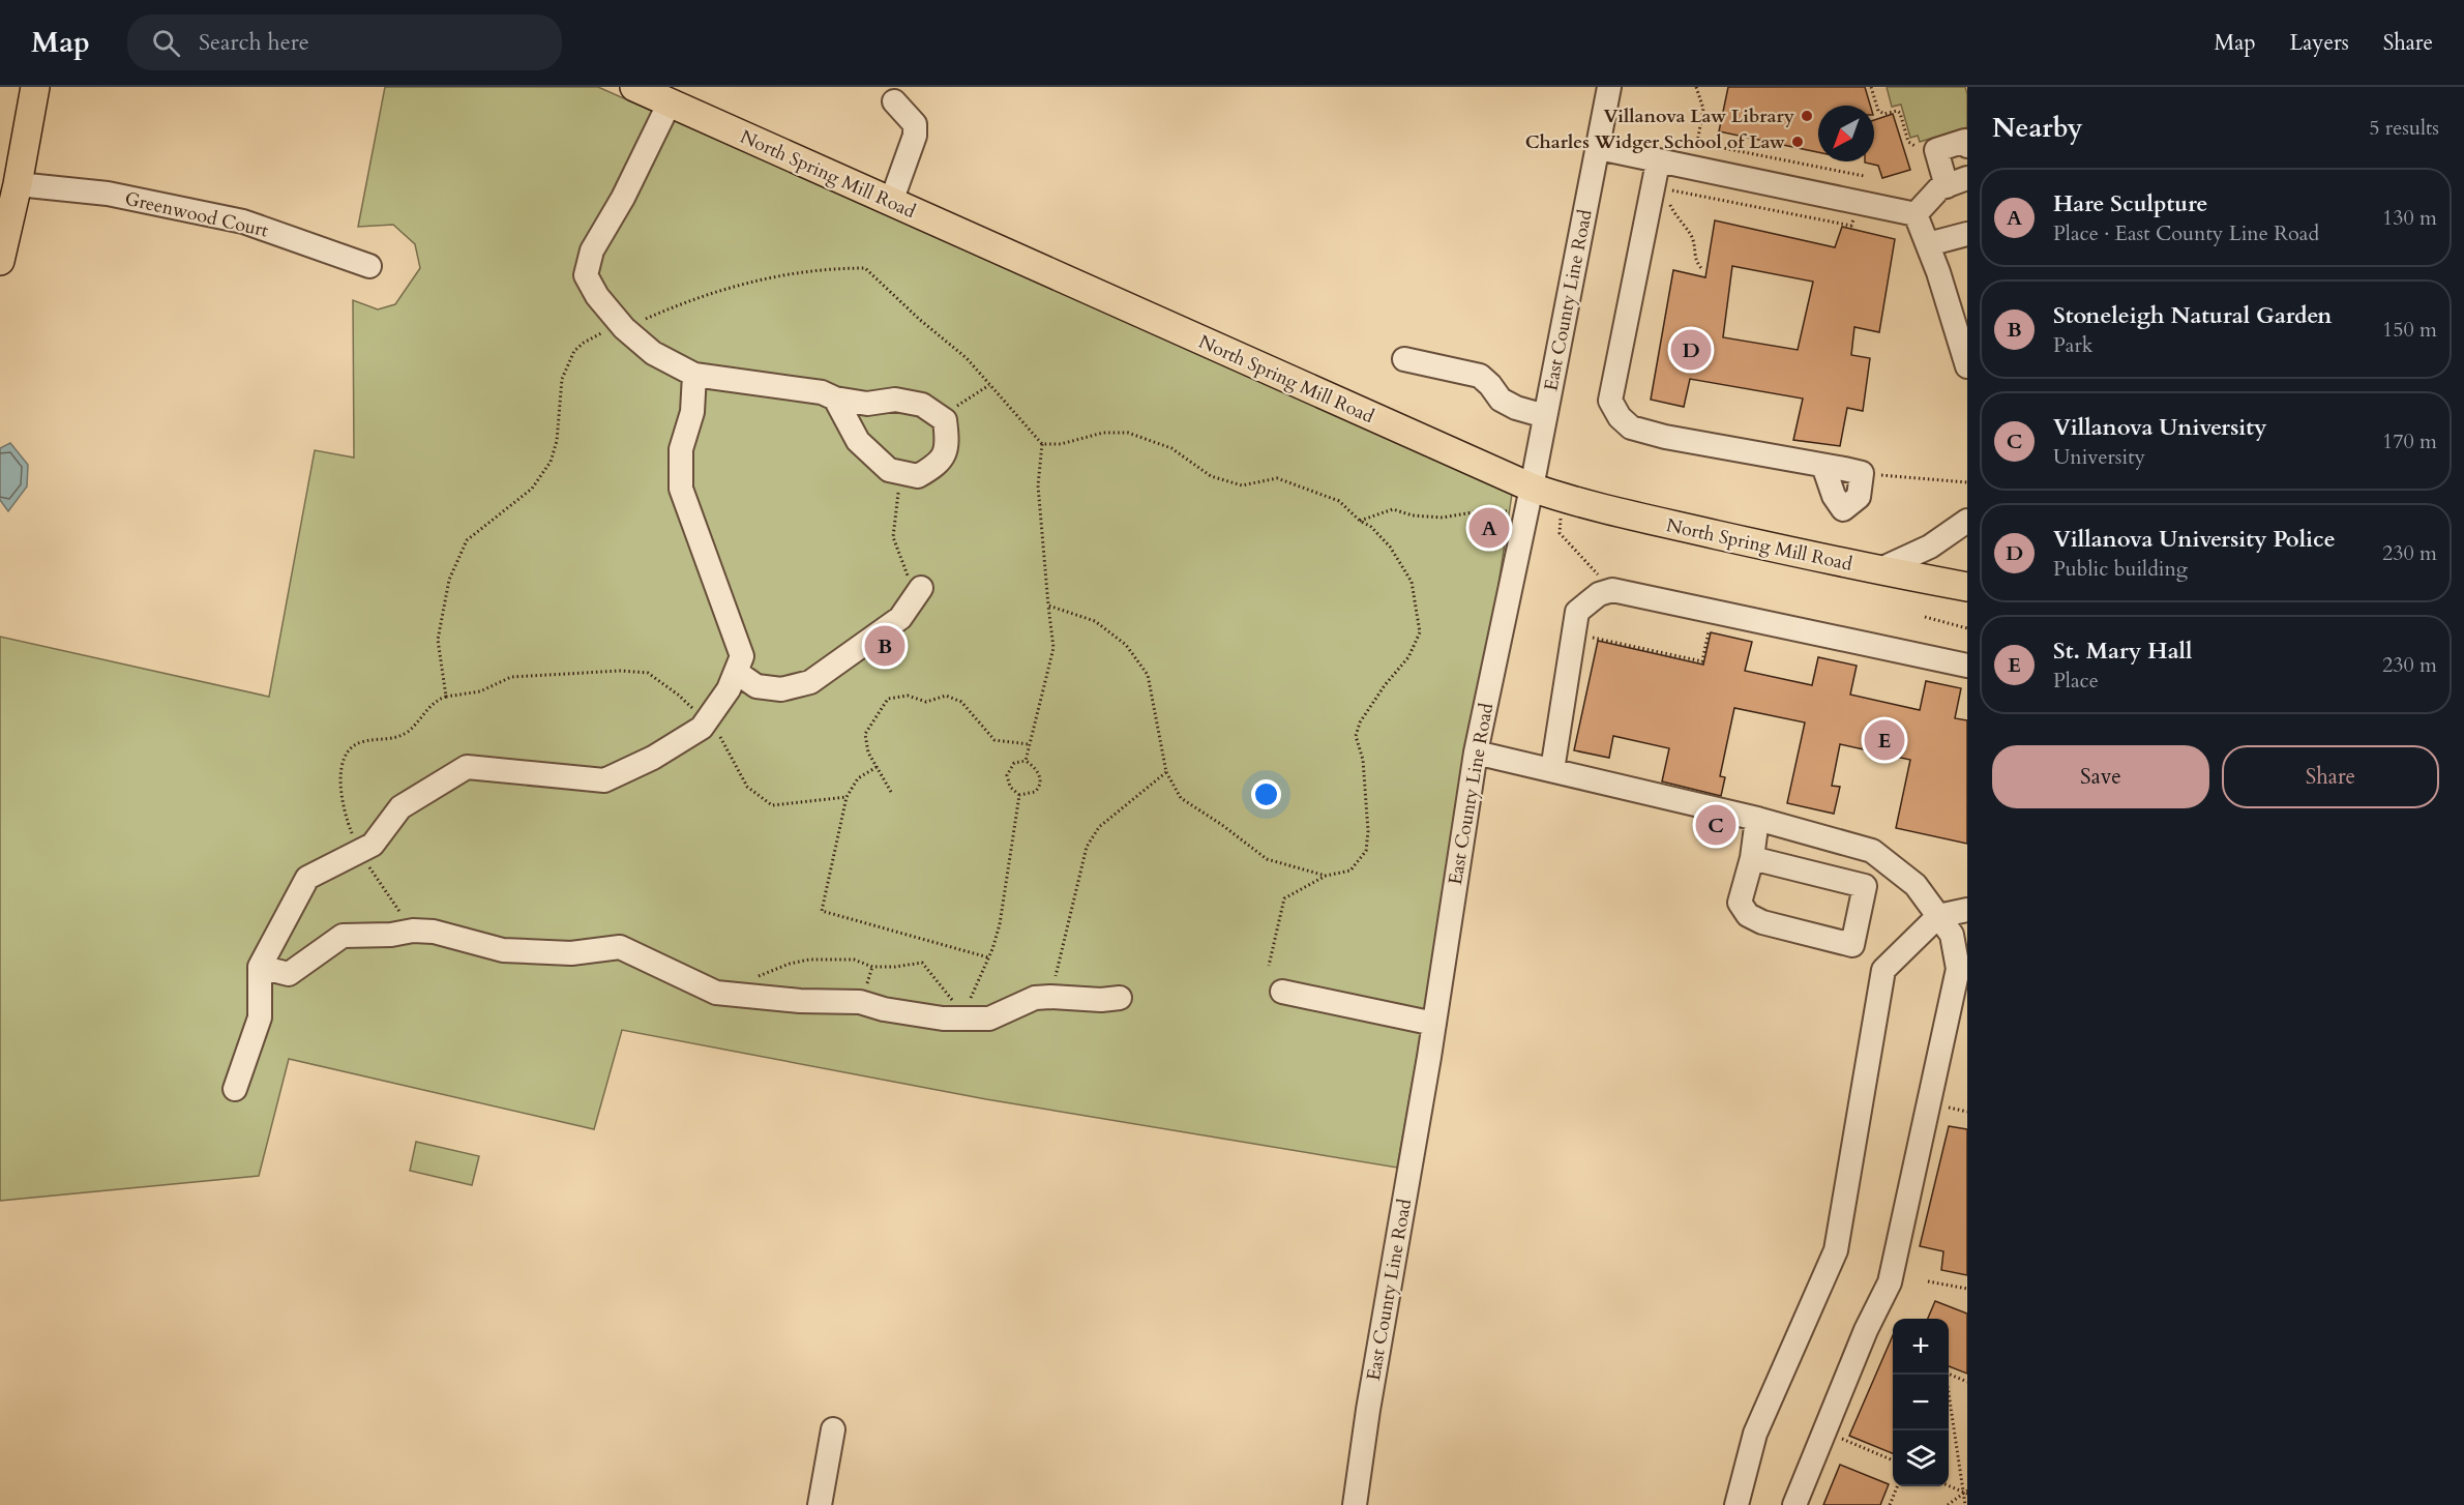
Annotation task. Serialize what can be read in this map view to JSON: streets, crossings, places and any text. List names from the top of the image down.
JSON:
{
  "streets": {
    "main road": ["North Spring Mill Road"],
    "street": ["Greenwood Court", "East County Line Road"]
  },
  "crossings": [
    ["North Spring Mill Road", "East County Line Road"]
  ],
  "places": ["Villanova Law Library", "Charles Widger School of Law"],
  "north": "bottom left",
  "page": {
    "header": "Map",
    "search": "Search here",
    "nav": ["Map", "Layers", "Share"],
    "heading": ["Nearby", "5 results"],
    "list": [
      {
        "mark": "A",
        "name": "Hare Sculpture",
        "note": "Place · East County Line Road",
        "value": "130 m"
      },
      {
        "mark": "B",
        "name": "Stoneleigh Natural Garden",
        "note": "Park",
        "value": "150 m"
      },
      {
        "mark": "C",
        "name": "Villanova University",
        "note": "University",
        "value": "170 m"
      },
      {
        "mark": "D",
        "name": "Villanova University Police",
        "note": "Public building",
        "value": "230 m"
      },
      {
        "mark": "E",
        "name": "St. Mary Hall",
        "note": "Place",
        "value": "230 m"
      }
    ],
    "pins": [
      "D",
      "A",
      "B",
      "E",
      "C"
    ],
    "buttons": ["Save", "Share"],
    "map_buttons": ["+", "−"]
  }
}
